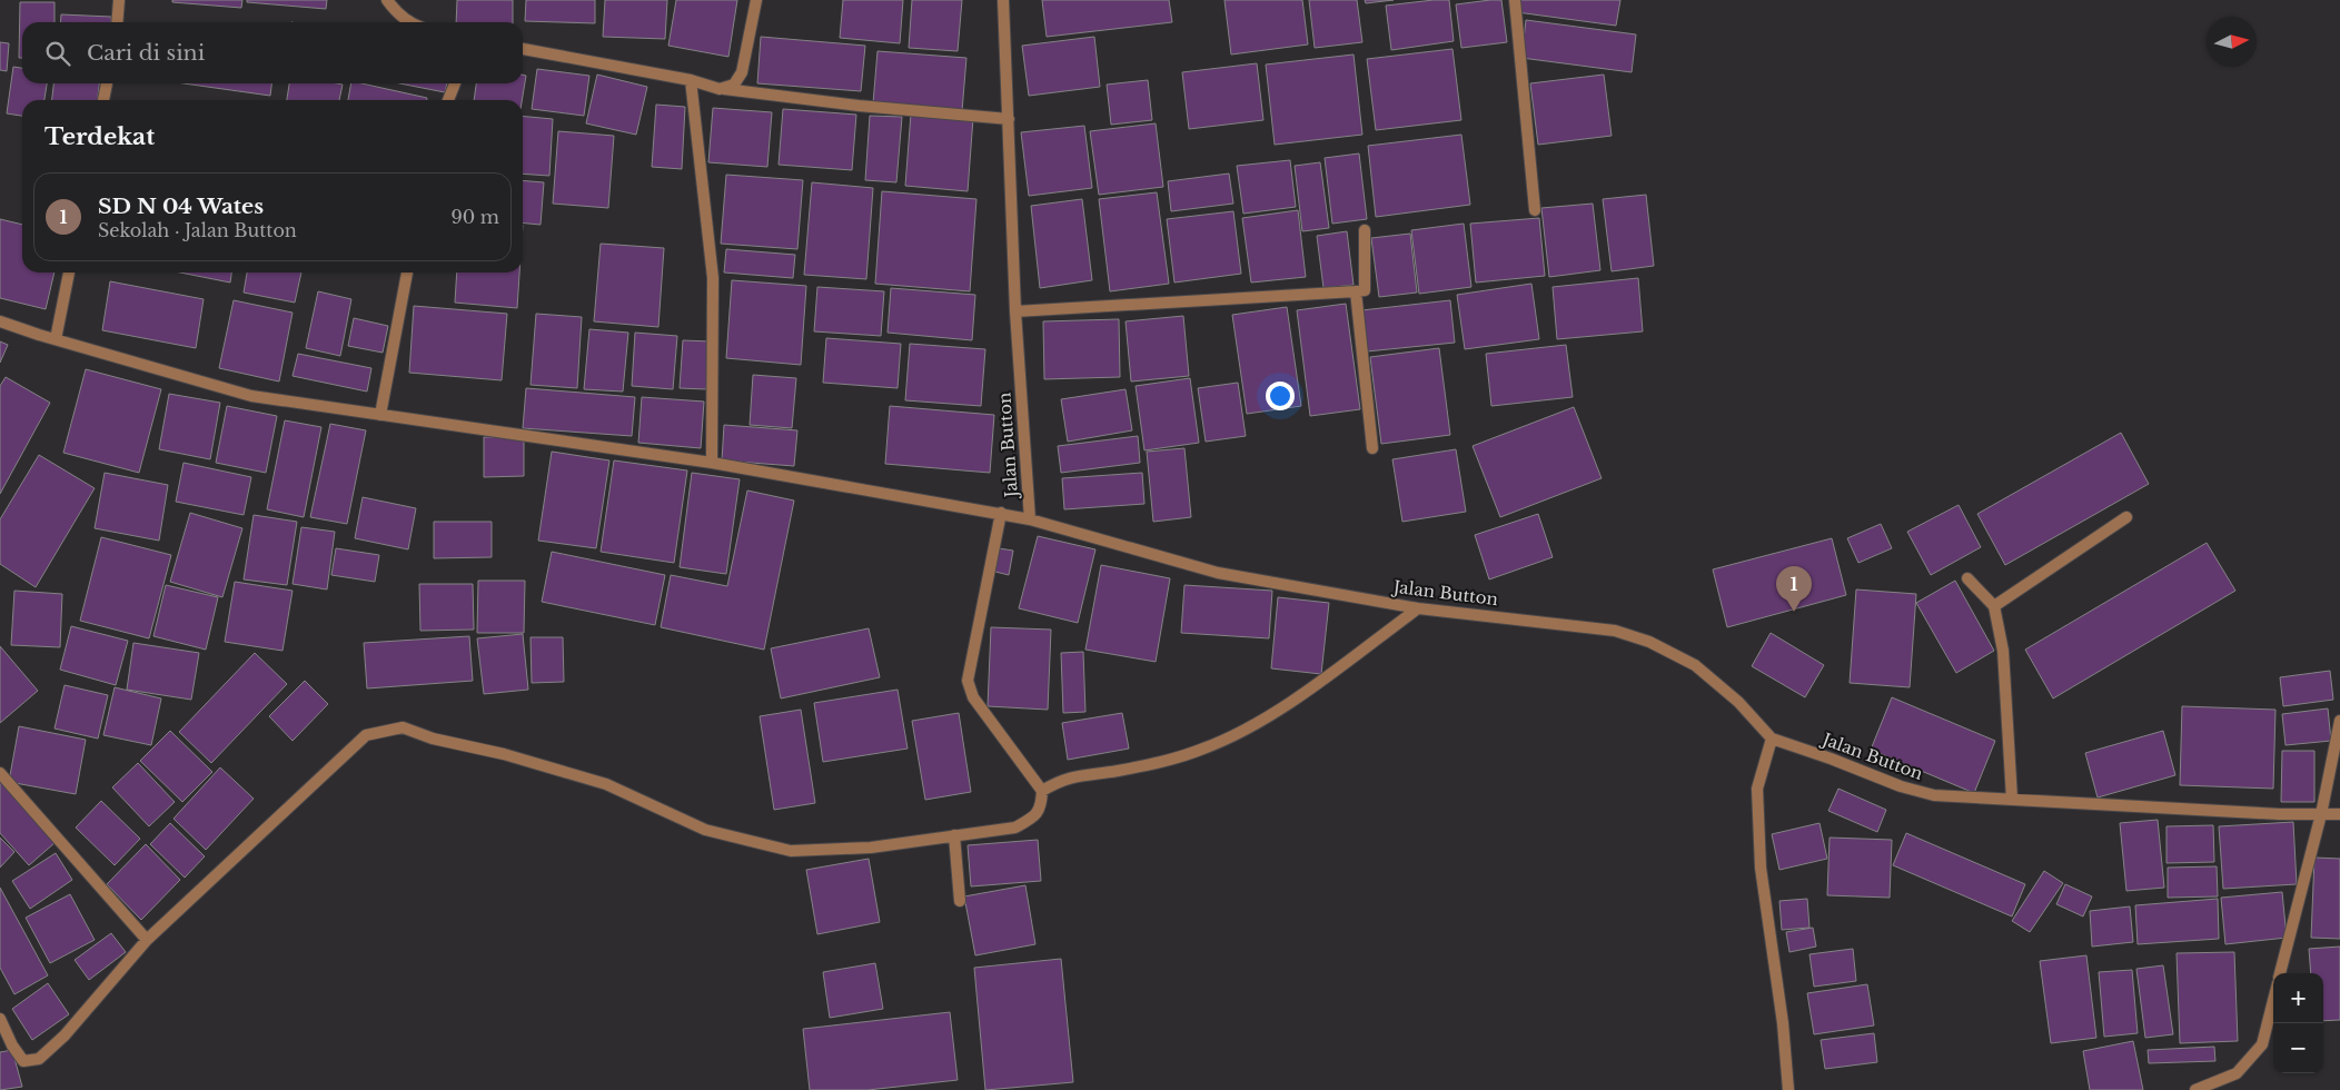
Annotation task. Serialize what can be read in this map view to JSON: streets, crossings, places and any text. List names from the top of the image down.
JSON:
{
  "streets": {
    "street": ["Jalan Button"]
  },
  "north": "right",
  "page": {
    "search": "Cari di sini",
    "heading": "Terdekat",
    "list": [
      {
        "mark": "1",
        "name": "SD N 04 Wates",
        "note": "Sekolah · Jalan Button",
        "value": "90 m"
      }
    ],
    "pins": "1",
    "map_buttons": ["+", "−"]
  }
}
